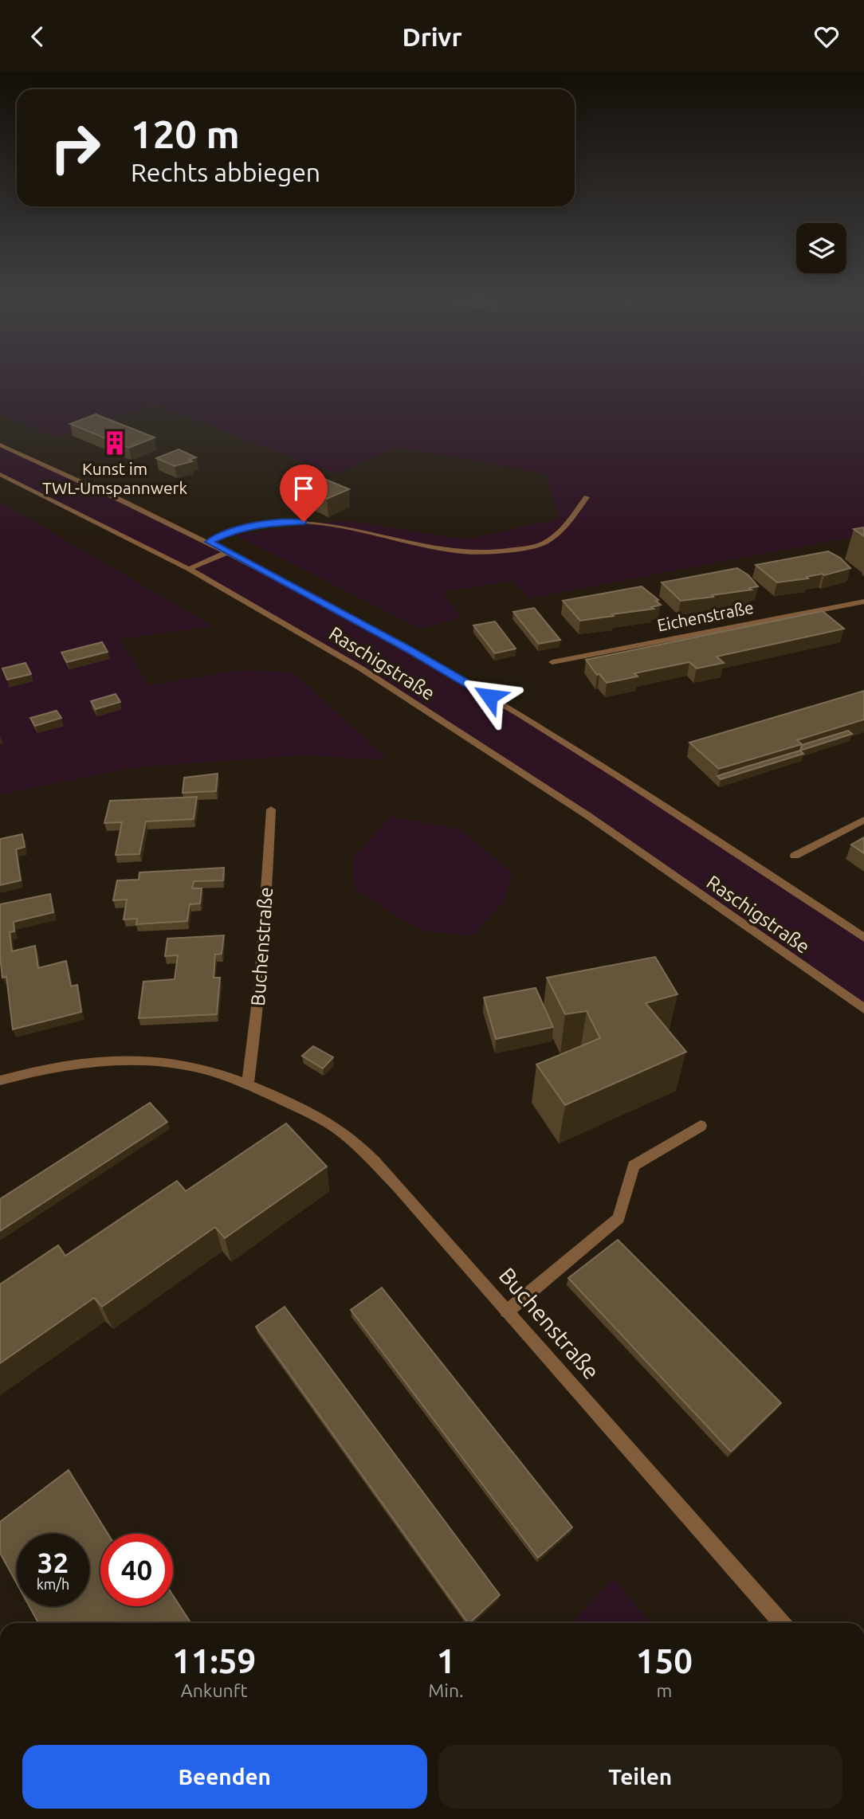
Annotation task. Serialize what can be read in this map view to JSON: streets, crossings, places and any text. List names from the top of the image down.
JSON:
{
  "streets": {
    "street": ["Eichenstraße", "Raschigstraße", "Buchenstraße"]
  },
  "places": {
    "building": ["Kunst im TWL-Umspannwerk"]
  },
  "page": {
    "header": "Drivr",
    "turn": ["120 m", "Rechts abbiegen"],
    "speed": "32 km/h",
    "limit": "40",
    "eta": [
      "11:59",
      "Ankunft",
      "1",
      "Min.",
      "150",
      "m"
    ],
    "buttons": ["Beenden", "Teilen"]
  }
}
